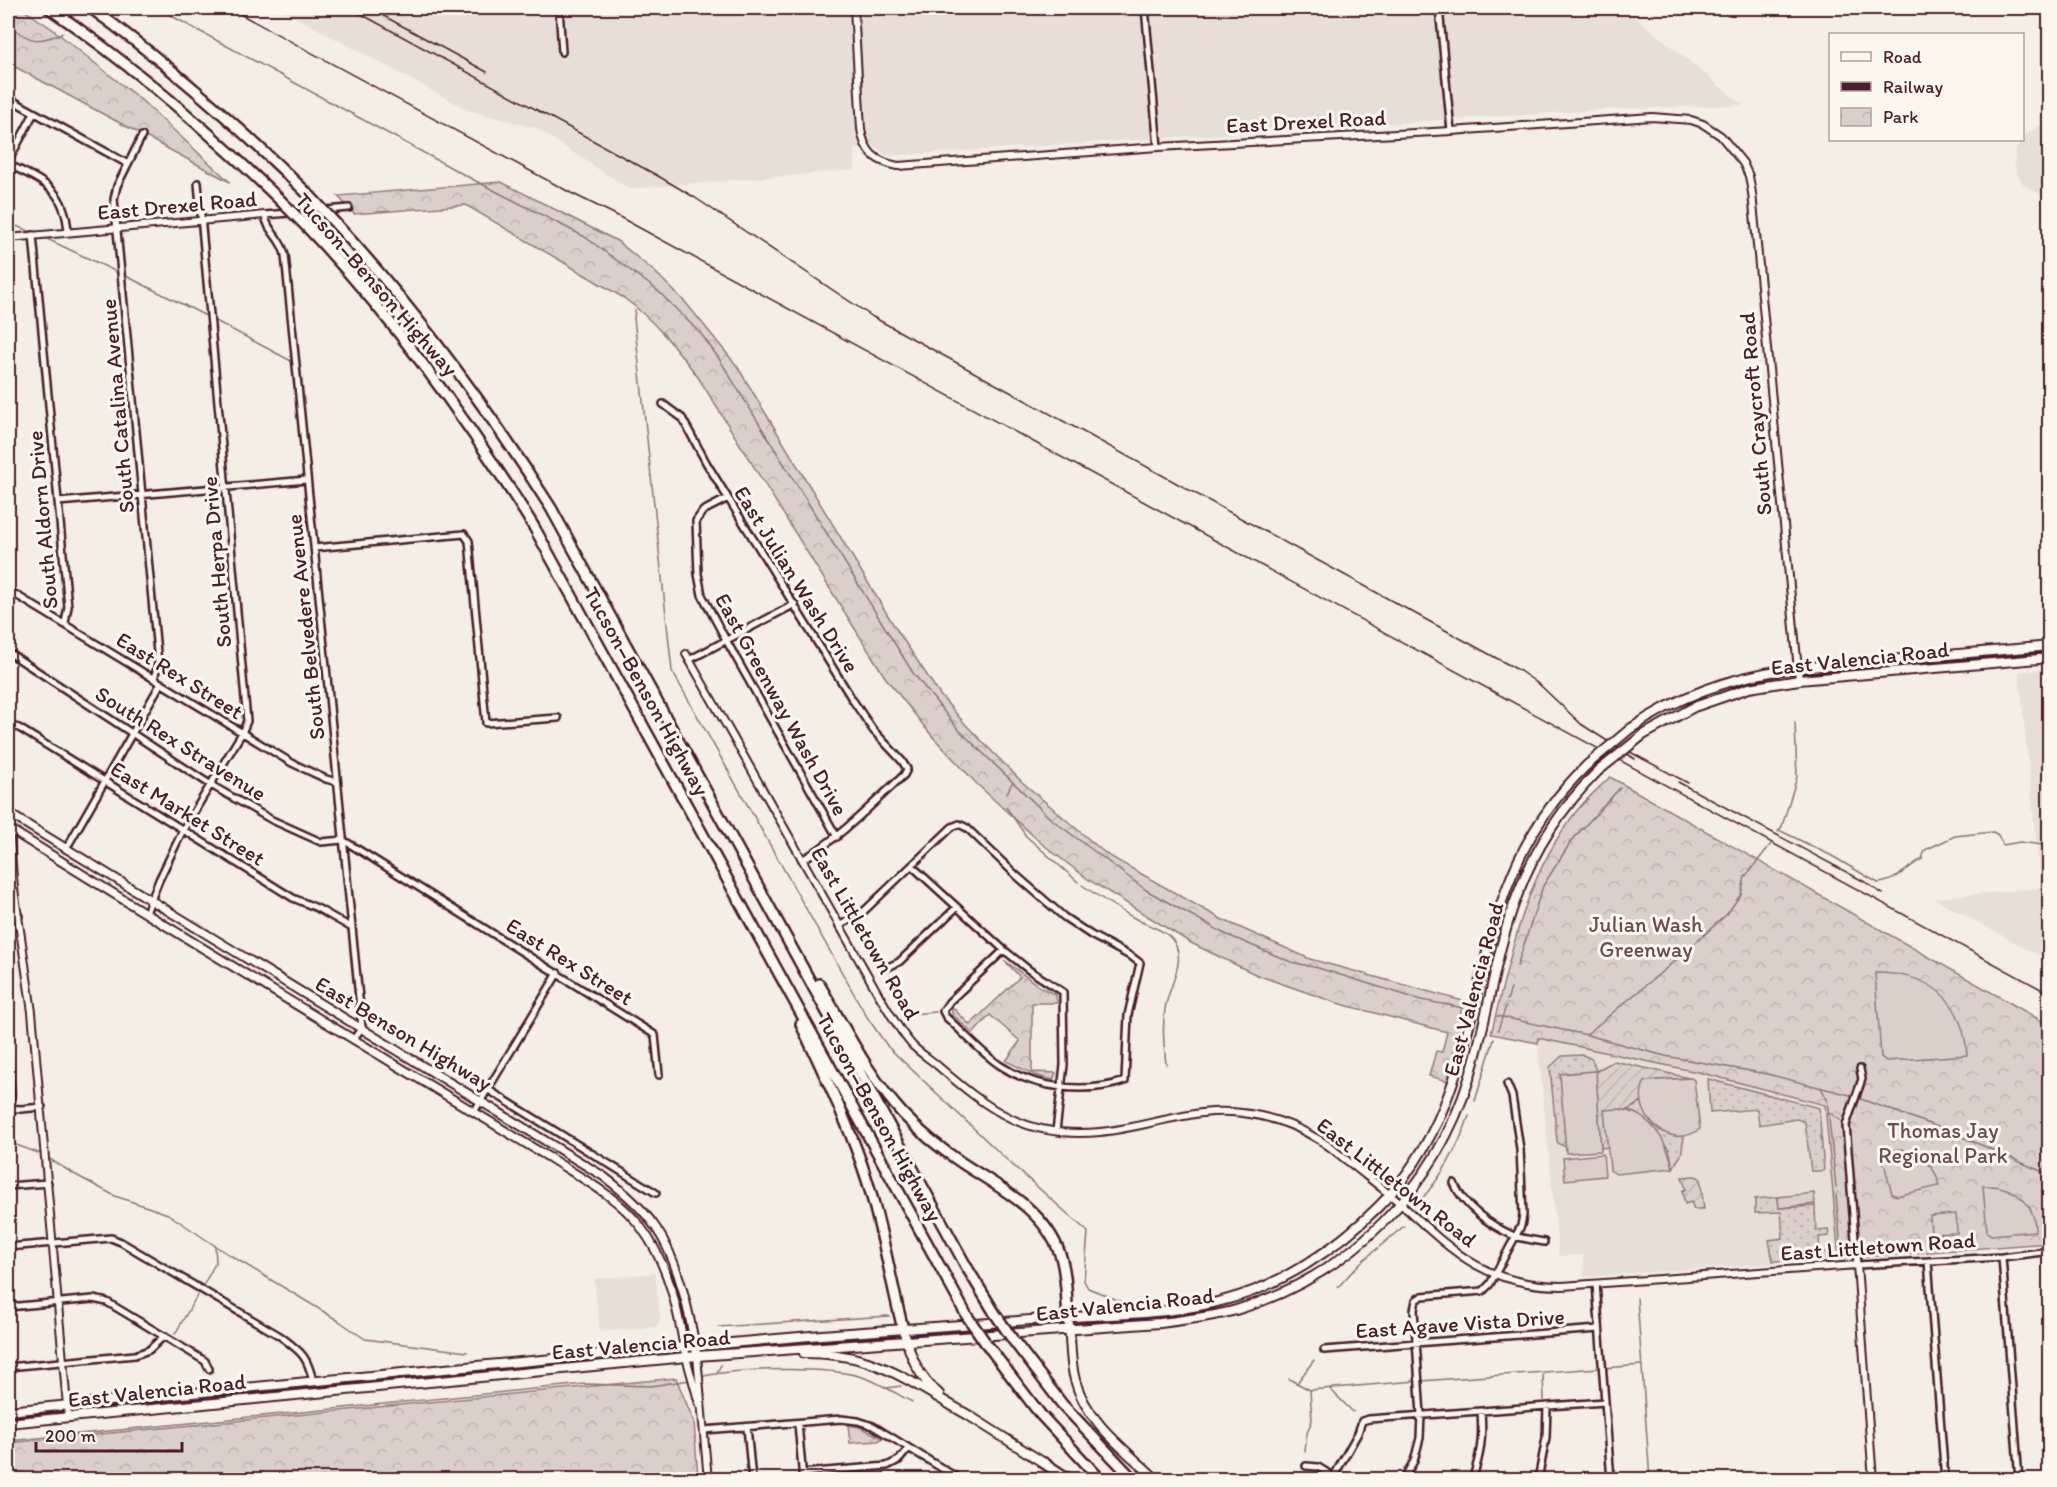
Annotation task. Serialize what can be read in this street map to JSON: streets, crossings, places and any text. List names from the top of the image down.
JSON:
{
  "streets": {
    "highway": ["Tucson–Benson Highway"],
    "main road": ["East Valencia Road", "East Benson Highway"],
    "street": [
      "East Drexel Road",
      "South Catalina Avenue",
      "South Craycroft Road",
      "South Aldorn Drive",
      "South Herpa Drive",
      "East Julian Wash Drive",
      "South Belvedere Avenue",
      "East Rex Street",
      "East Greenway Wash Drive",
      "South Rex Stravenue",
      "East Market Street",
      "East Littletown Road",
      "East Agave Vista Drive"
    ]
  },
  "crossings": [
    ["East Drexel Road", "South Catalina Avenue"],
    ["East Drexel Road", "South Craycroft Road"],
    ["East Drexel Road", "South Aldorn Drive"],
    ["East Drexel Road", "South Herpa Drive"],
    ["East Drexel Road", "South Belvedere Avenue"],
    ["South Catalina Avenue", "East Rex Street"],
    ["South Craycroft Road", "East Valencia Road"],
    ["South Aldorn Drive", "East Rex Street"],
    ["South Herpa Drive", "East Rex Street"],
    ["South Herpa Drive", "South Rex Stravenue"],
    ["South Herpa Drive", "East Market Street"],
    ["South Herpa Drive", "East Benson Highway"],
    ["East Julian Wash Drive", "East Greenway Wash Drive"],
    ["South Belvedere Avenue", "East Rex Street"],
    ["South Belvedere Avenue", "South Rex Stravenue"],
    ["South Belvedere Avenue", "East Market Street"],
    ["South Belvedere Avenue", "East Benson Highway"],
    ["East Valencia Road", "East Littletown Road"],
    ["East Valencia Road", "East Benson Highway"],
    ["East Rex Street", "South Rex Stravenue"]
  ],
  "parks": ["Julian Wash Greenway", "Thomas Jay Regional Park"],
  "legend": ["Road", "Railway", "Park"],
  "scale_bar": "200 m"
}
